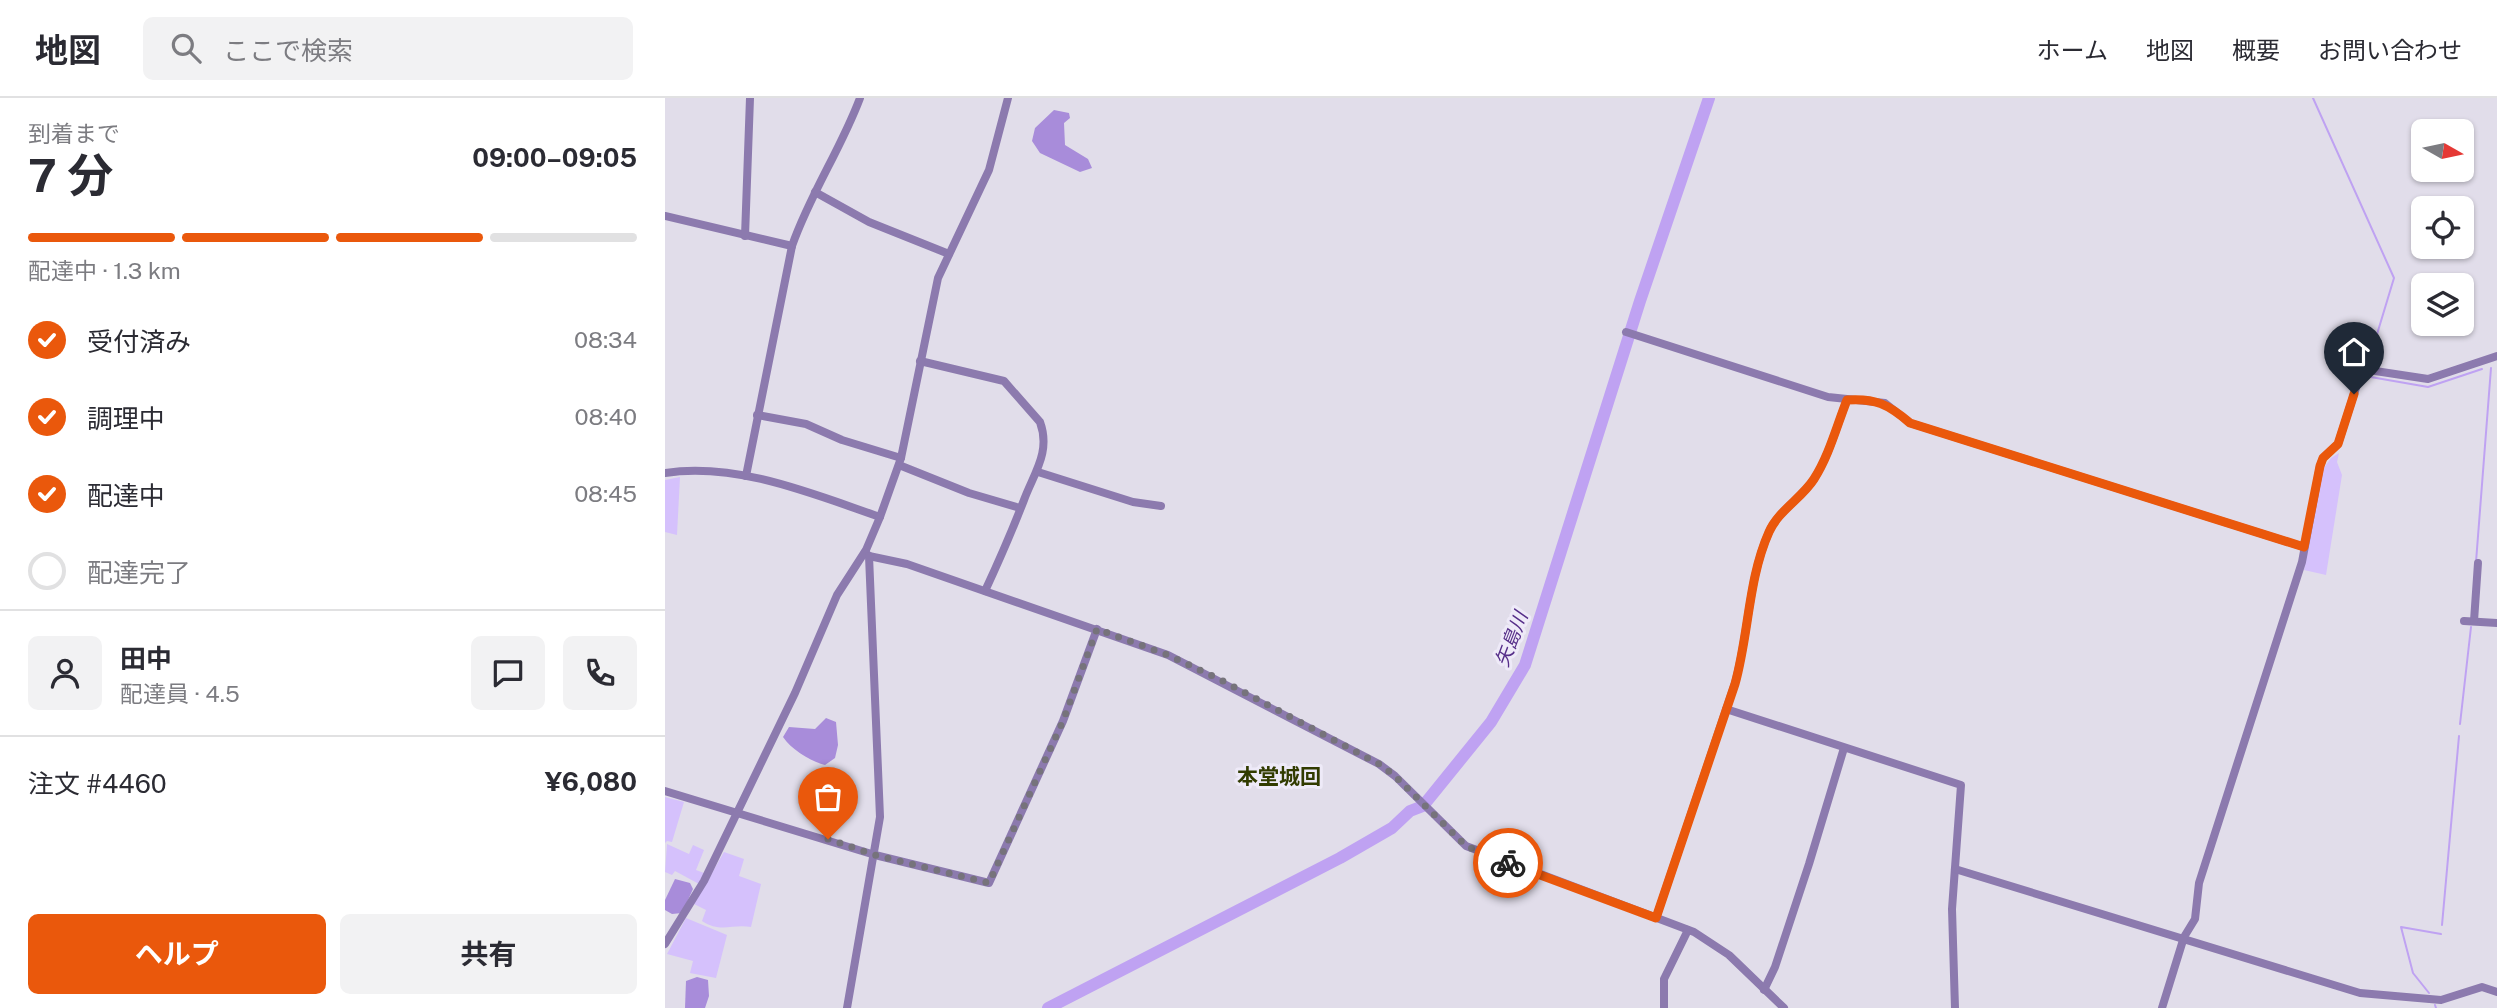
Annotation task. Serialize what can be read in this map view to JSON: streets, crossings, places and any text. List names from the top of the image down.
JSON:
{
  "districts": ["本堂城回"],
  "water": ["矢島川"],
  "north": "right",
  "page": {
    "header": "地図",
    "search": "ここで検索",
    "nav": [
      "ホーム",
      "地図",
      "概要",
      "お問い合わせ"
    ],
    "heading": ["7 分", "到着まで", "09:00–09:05"],
    "panel": [
      "田中",
      "配達員 · 4.5",
      "注文 #4460",
      "¥6,080"
    ],
    "bar": "配達中 · 1.3 km",
    "list": [
      ["受付済み", "08:34"],
      ["調理中", "08:40"],
      ["配達中", "08:45"],
      "配達完了"
    ],
    "buttons": ["ヘルプ", "共有"]
  }
}
